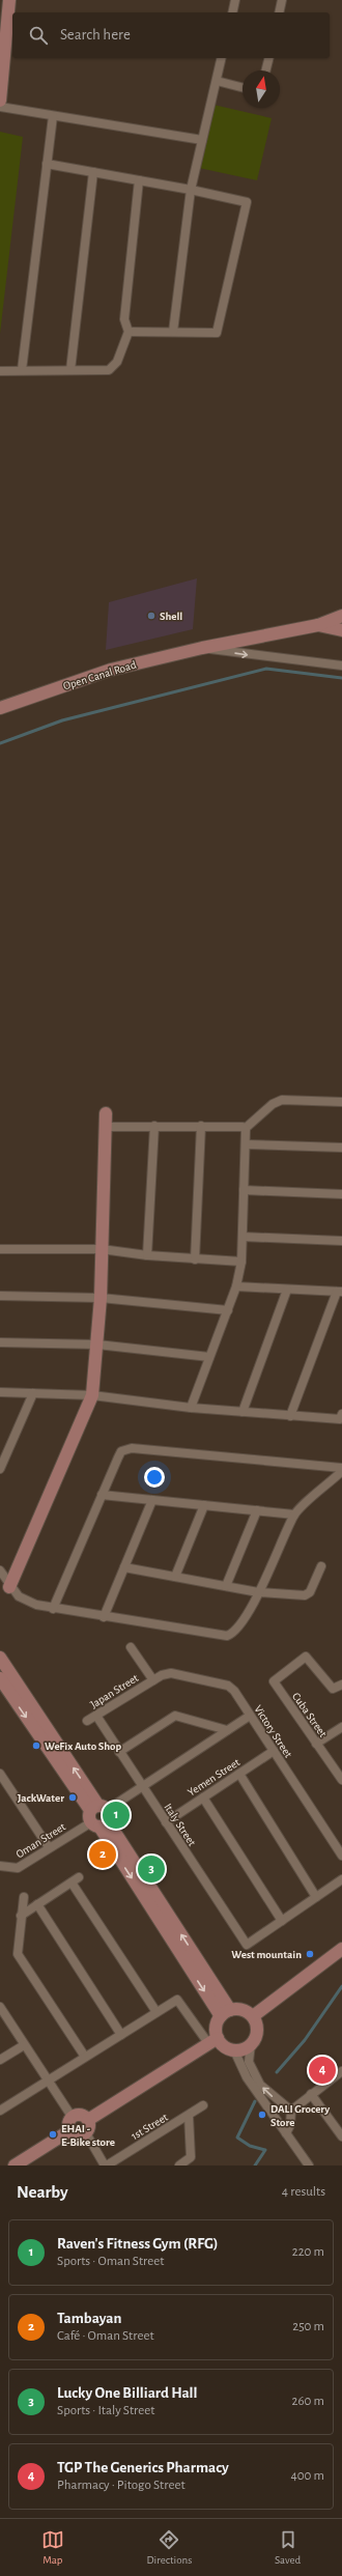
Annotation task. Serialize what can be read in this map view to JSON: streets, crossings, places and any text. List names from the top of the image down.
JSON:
{
  "streets": {
    "street": [
      "Open Canal Road",
      "Japan Street",
      "Cuba Street",
      "Victory Street",
      "Yemen Street",
      "Italy Street",
      "Oman Street",
      "1st Street"
    ]
  },
  "crossings": [
    ["Japan Street", "Victory Street"],
    ["Japan Street", "Italy Street"],
    ["Victory Street", "Yemen Street"],
    ["Victory Street", "Oman Street"],
    ["Yemen Street", "Italy Street"],
    ["Italy Street", "Oman Street"]
  ],
  "places": [
    "Shell",
    "WeFix Auto Shop",
    "JackWater",
    "West mountain",
    "DALI Grocery Store",
    "EHAI - E-Bike store"
  ],
  "north": "top",
  "page": {
    "search": "Search here",
    "pins": [
      "1",
      "2",
      "3",
      "4"
    ],
    "heading": ["Nearby", "4 results"],
    "list": [
      {
        "mark": "1",
        "name": "Raven's Fitness Gym (RFG)",
        "note": "Sports · Oman Street",
        "value": "220 m"
      },
      {
        "mark": "2",
        "name": "Tambayan",
        "note": "Café · Oman Street",
        "value": "250 m"
      },
      {
        "mark": "3",
        "name": "Lucky One Billiard Hall",
        "note": "Sports · Italy Street",
        "value": "260 m"
      },
      {
        "mark": "4",
        "name": "TGP The Generics Pharmacy",
        "note": "Pharmacy · Pitogo Street",
        "value": "400 m"
      }
    ],
    "nav": ["Map", "Directions", "Saved"]
  }
}
